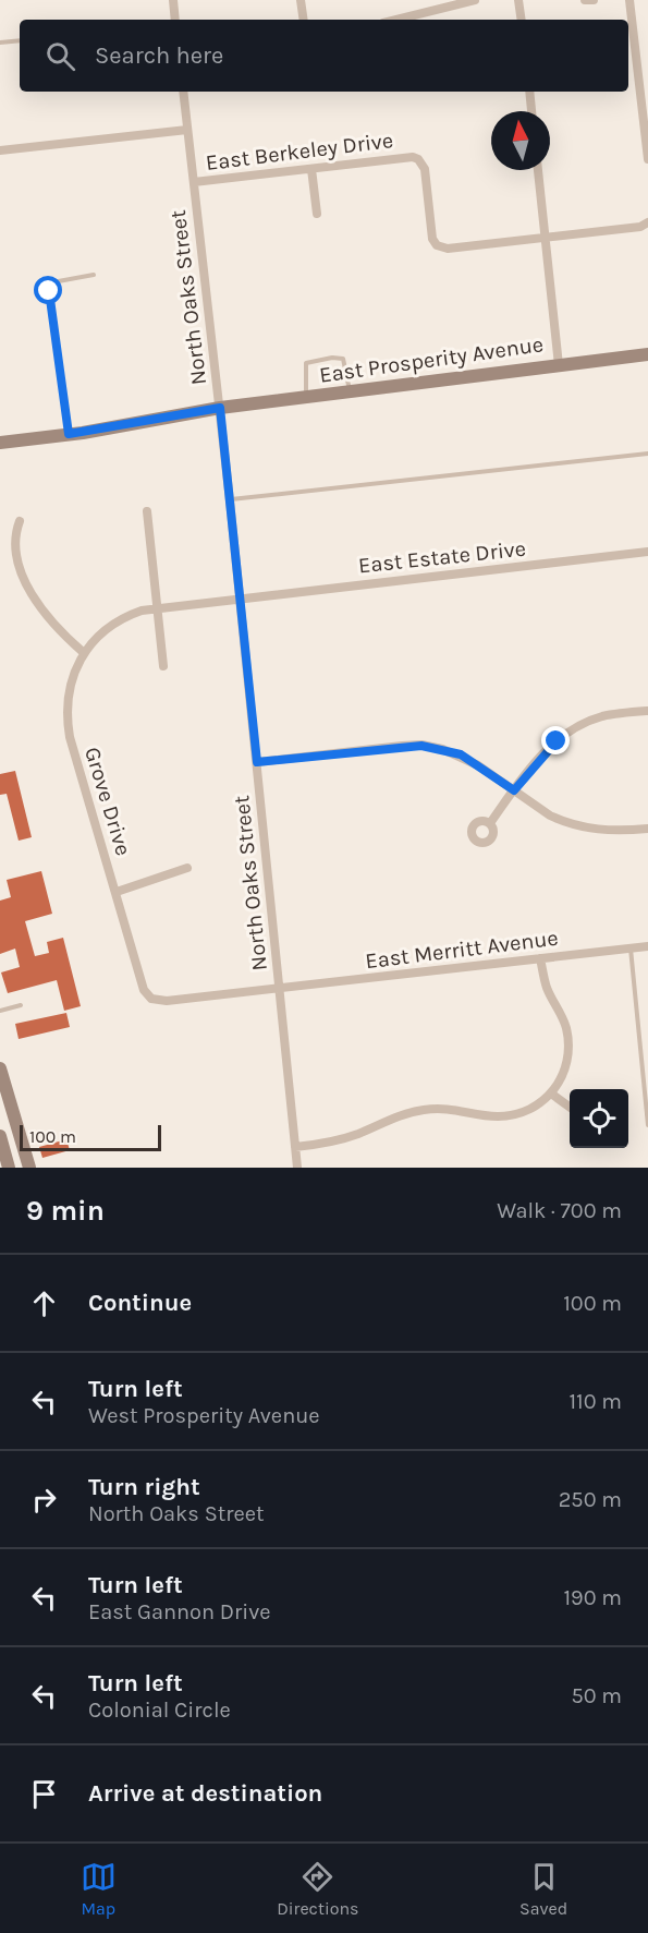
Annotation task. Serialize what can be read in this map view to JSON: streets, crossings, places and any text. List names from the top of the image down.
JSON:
{
  "streets": {
    "main road": ["East Prosperity Avenue"],
    "street": [
      "East Berkeley Drive",
      "North Oaks Street",
      "East Estate Drive",
      "Grove Drive",
      "East Merritt Avenue"
    ]
  },
  "crossings": [
    ["East Berkeley Drive", "North Oaks Street"],
    ["North Oaks Street", "East Prosperity Avenue"],
    ["North Oaks Street", "East Estate Drive"],
    ["North Oaks Street", "Grove Drive"],
    ["North Oaks Street", "East Merritt Avenue"],
    ["East Estate Drive", "Grove Drive"],
    ["Grove Drive", "East Merritt Avenue"]
  ],
  "scale_bar": "100 m",
  "north": "top",
  "page": {
    "search": "Search here",
    "scale": "100 m",
    "heading": ["9 min", "Walk · 700 m"],
    "list": [
      ["Continue", "100 m"],
      ["Turn left", "West Prosperity Avenue", "110 m"],
      ["Turn right", "North Oaks Street", "250 m"],
      ["Turn left", "East Gannon Drive", "190 m"],
      ["Turn left", "Colonial Circle", "50 m"],
      "Arrive at destination"
    ],
    "nav": ["Map", "Directions", "Saved"]
  }
}
